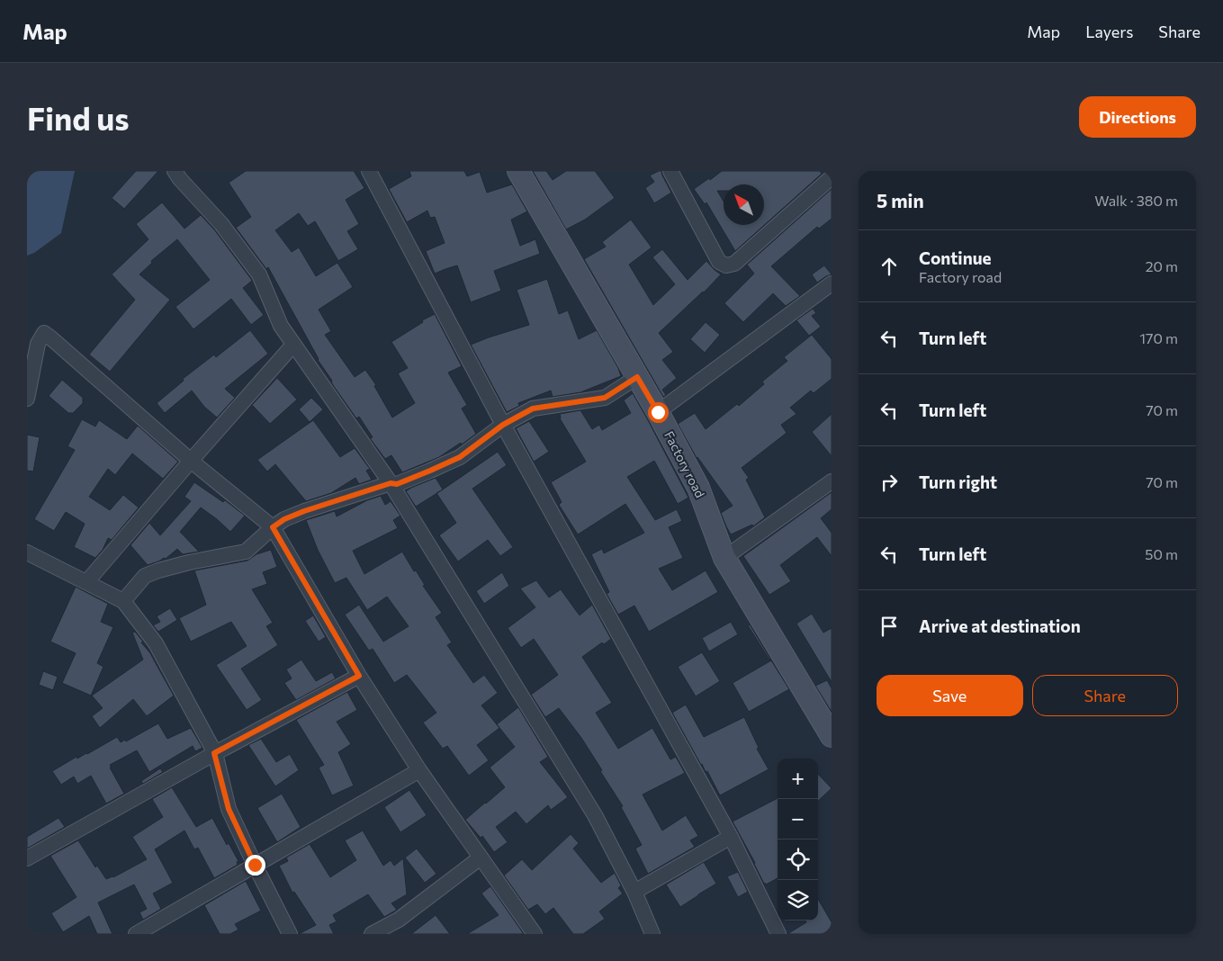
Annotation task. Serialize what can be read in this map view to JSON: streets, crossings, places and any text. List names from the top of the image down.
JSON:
{
  "streets": {
    "street": ["Factory road"]
  },
  "north": "top left",
  "page": {
    "header": "Map",
    "nav": ["Map", "Layers", "Share"],
    "buttons": [
      "Directions",
      ["Save", "Share"]
    ],
    "title": "Find us",
    "heading": ["5 min", "Walk · 380 m"],
    "list": [
      ["Continue", "Factory road", "20 m"],
      ["Turn left", "170 m"],
      ["Turn left", "70 m"],
      ["Turn right", "70 m"],
      ["Turn left", "50 m"],
      "Arrive at destination"
    ],
    "map_buttons": ["+", "−"]
  }
}
